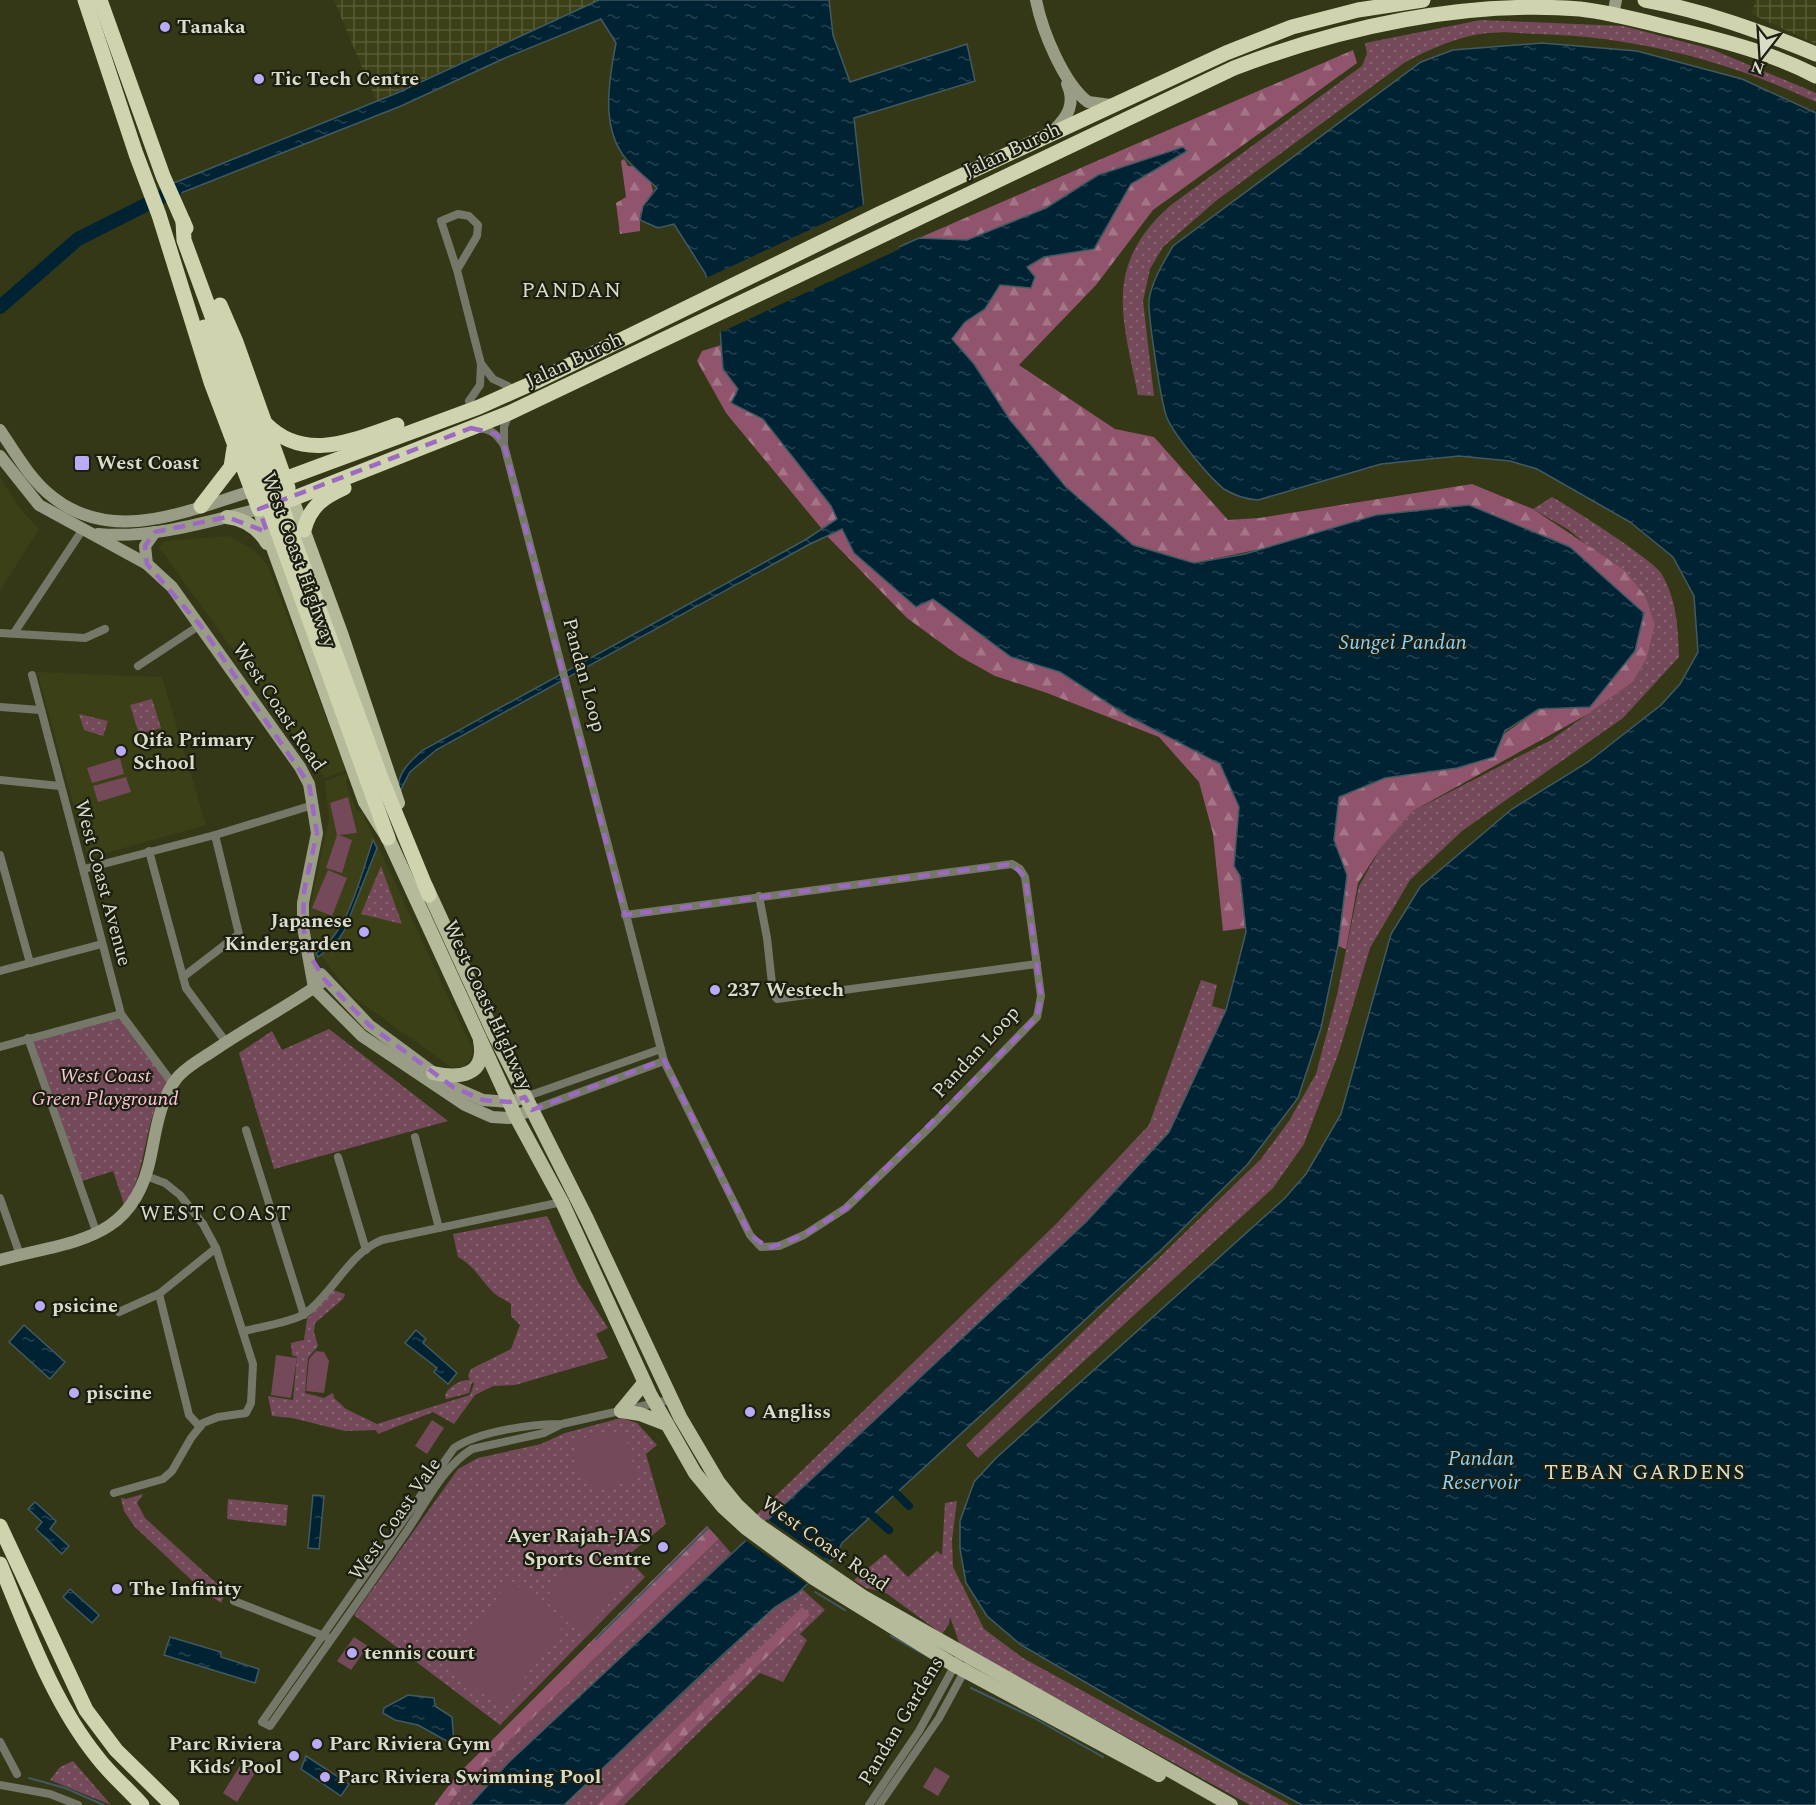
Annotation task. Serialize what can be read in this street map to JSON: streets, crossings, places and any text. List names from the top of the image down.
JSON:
{
  "streets": {
    "highway": ["Jalan Buroh", "West Coast Highway"],
    "main road": ["West Coast Road"],
    "street": [
      "Pandan Loop",
      "West Coast Avenue",
      "West Coast Vale",
      "Pandan Gardens"
    ]
  },
  "crossings": [
    ["Jalan Buroh", "West Coast Highway"],
    ["Jalan Buroh", "Pandan Loop"],
    ["Jalan Buroh", "West Coast Road"],
    ["West Coast Highway", "West Coast Road"],
    ["West Coast Road", "West Coast Vale"],
    ["West Coast Road", "Pandan Gardens"]
  ],
  "districts": ["PANDAN", "WEST COAST", "TEBAN GARDENS"],
  "water": ["Sungei Pandan", "Pandan Reservoir"],
  "parks": ["West Coast Green Playground"],
  "places": {
    "other": [
      "Tanaka",
      "Tic Tech Centre",
      "Qifa Primary School",
      "Japanese Kindergarden",
      "237 Westech",
      "psicine",
      "piscine",
      "Angliss",
      "Ayer Rajah-JAS Sports Centre",
      "The Infinity",
      "tennis court",
      "Parc Riviera Gym",
      "Parc Riviera Kids‘ Pool",
      "Parc Riviera Swimming Pool"
    ],
    "transit": ["West Coast"]
  },
  "north": "bottom"
}
